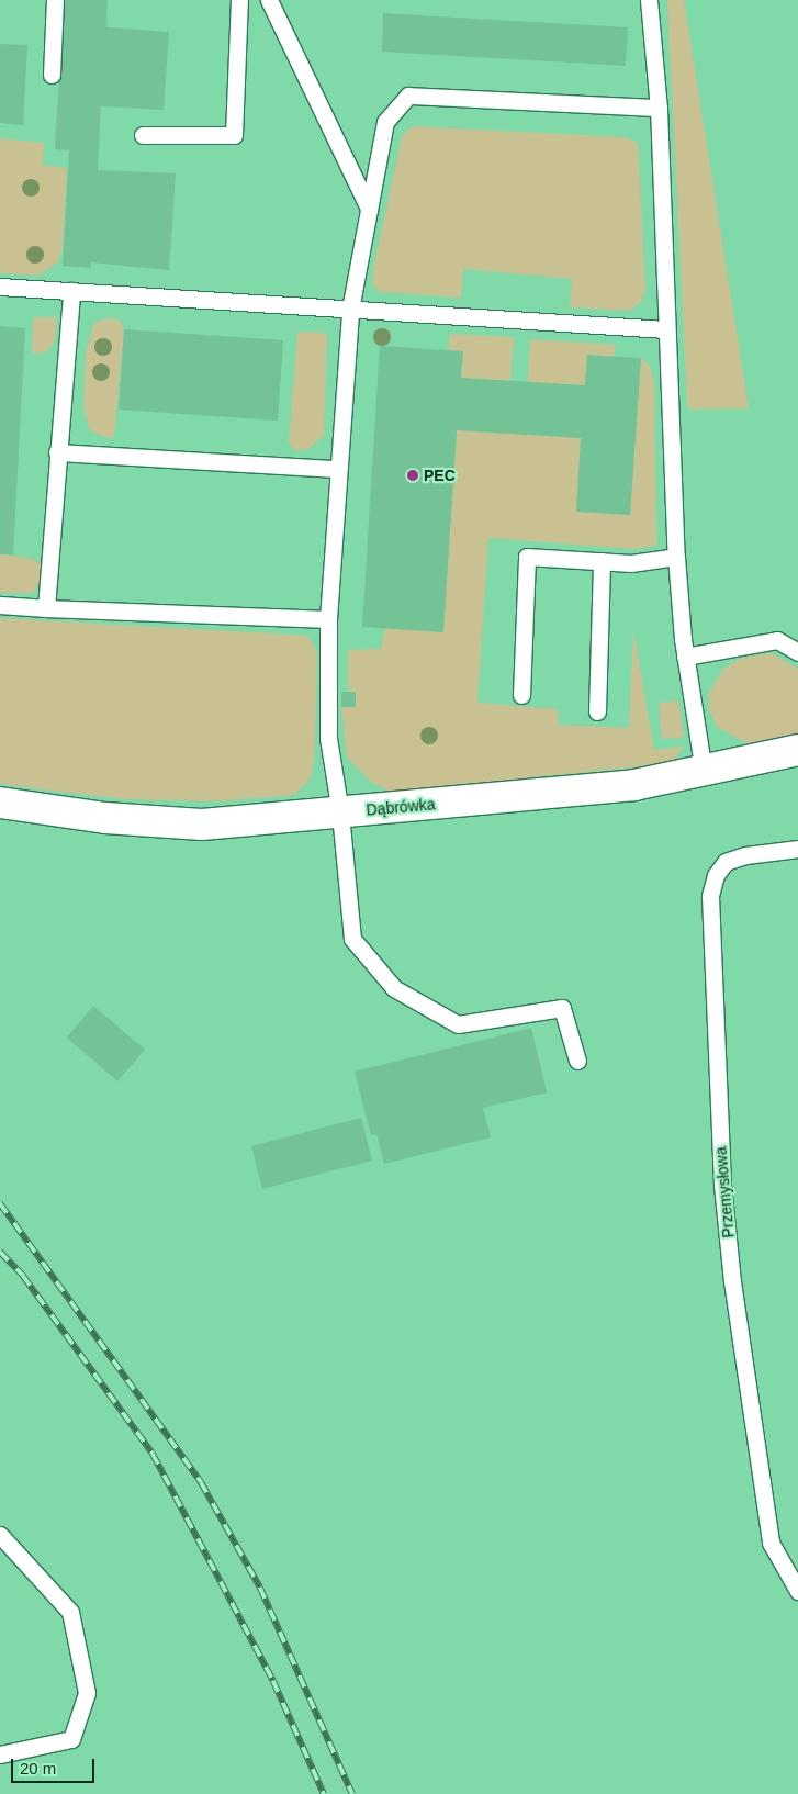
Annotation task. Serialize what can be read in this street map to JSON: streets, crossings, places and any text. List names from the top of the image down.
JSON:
{
  "streets": {
    "street": ["Dąbrówka"],
    "lane": ["Przemysłowa"]
  },
  "places": ["PEC"],
  "scale_bar": "20 m"
}
